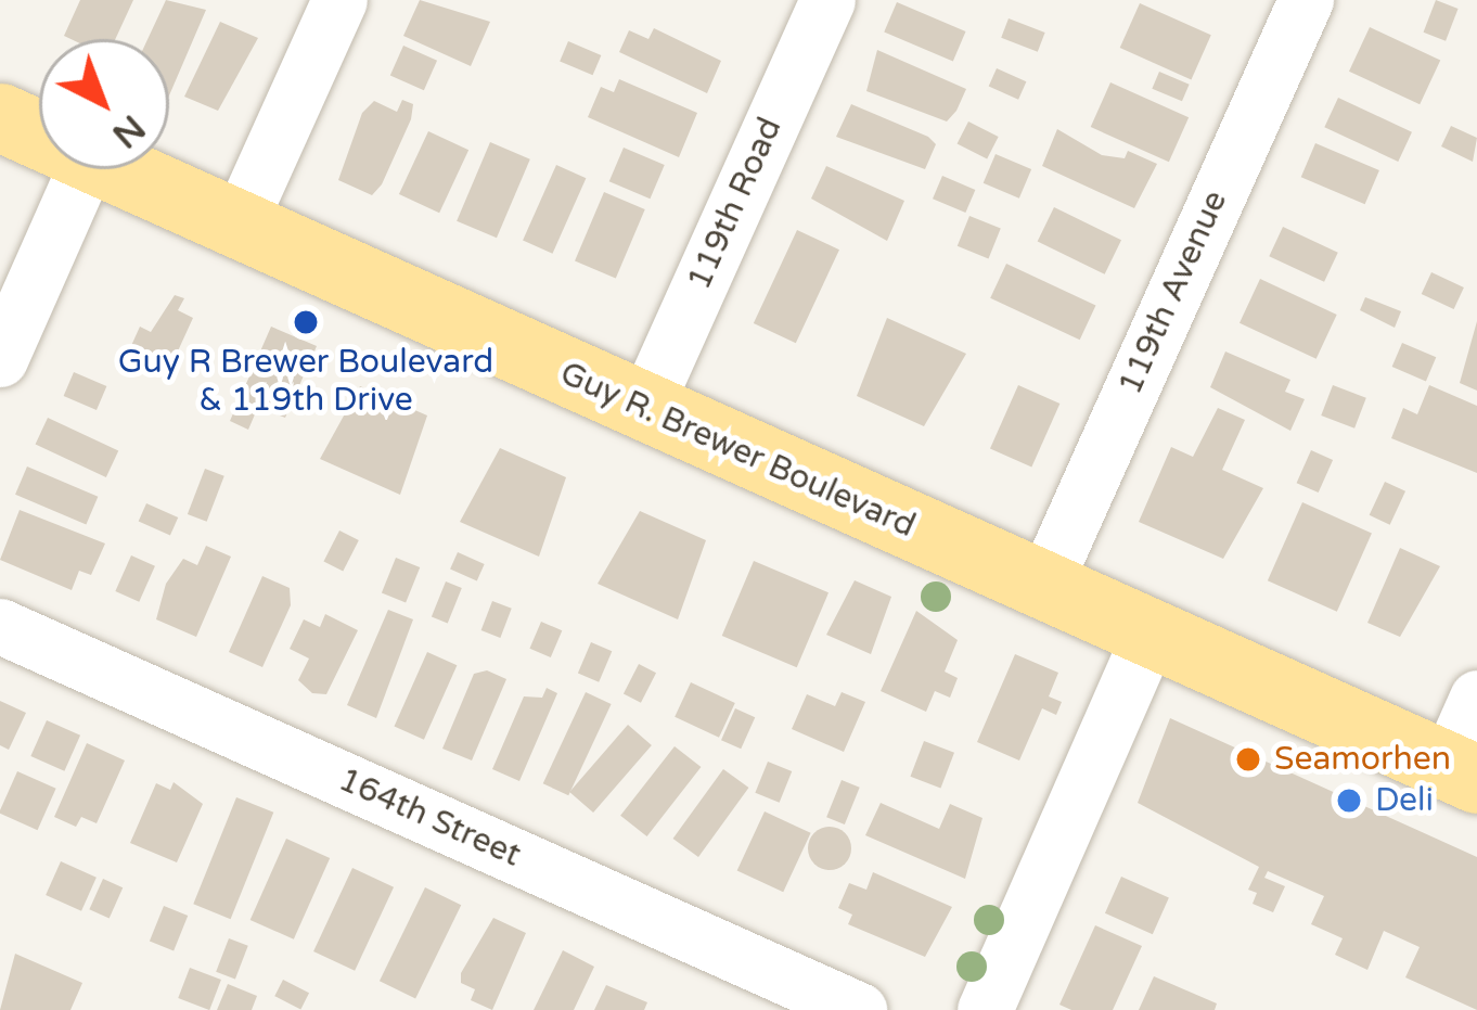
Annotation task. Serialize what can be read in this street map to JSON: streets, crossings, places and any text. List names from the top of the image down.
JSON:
{
  "streets": {
    "main road": ["Guy R. Brewer Boulevard"],
    "street": ["119th Road", "119th Avenue", "164th Street"]
  },
  "crossings": [
    ["119th Road", "Guy R. Brewer Boulevard"],
    ["119th Avenue", "Guy R. Brewer Boulevard"]
  ],
  "places": ["Guy R Brewer Boulevard & 119th Drive", "Seamorhen", "Deli"],
  "north": "bottom right"
}
